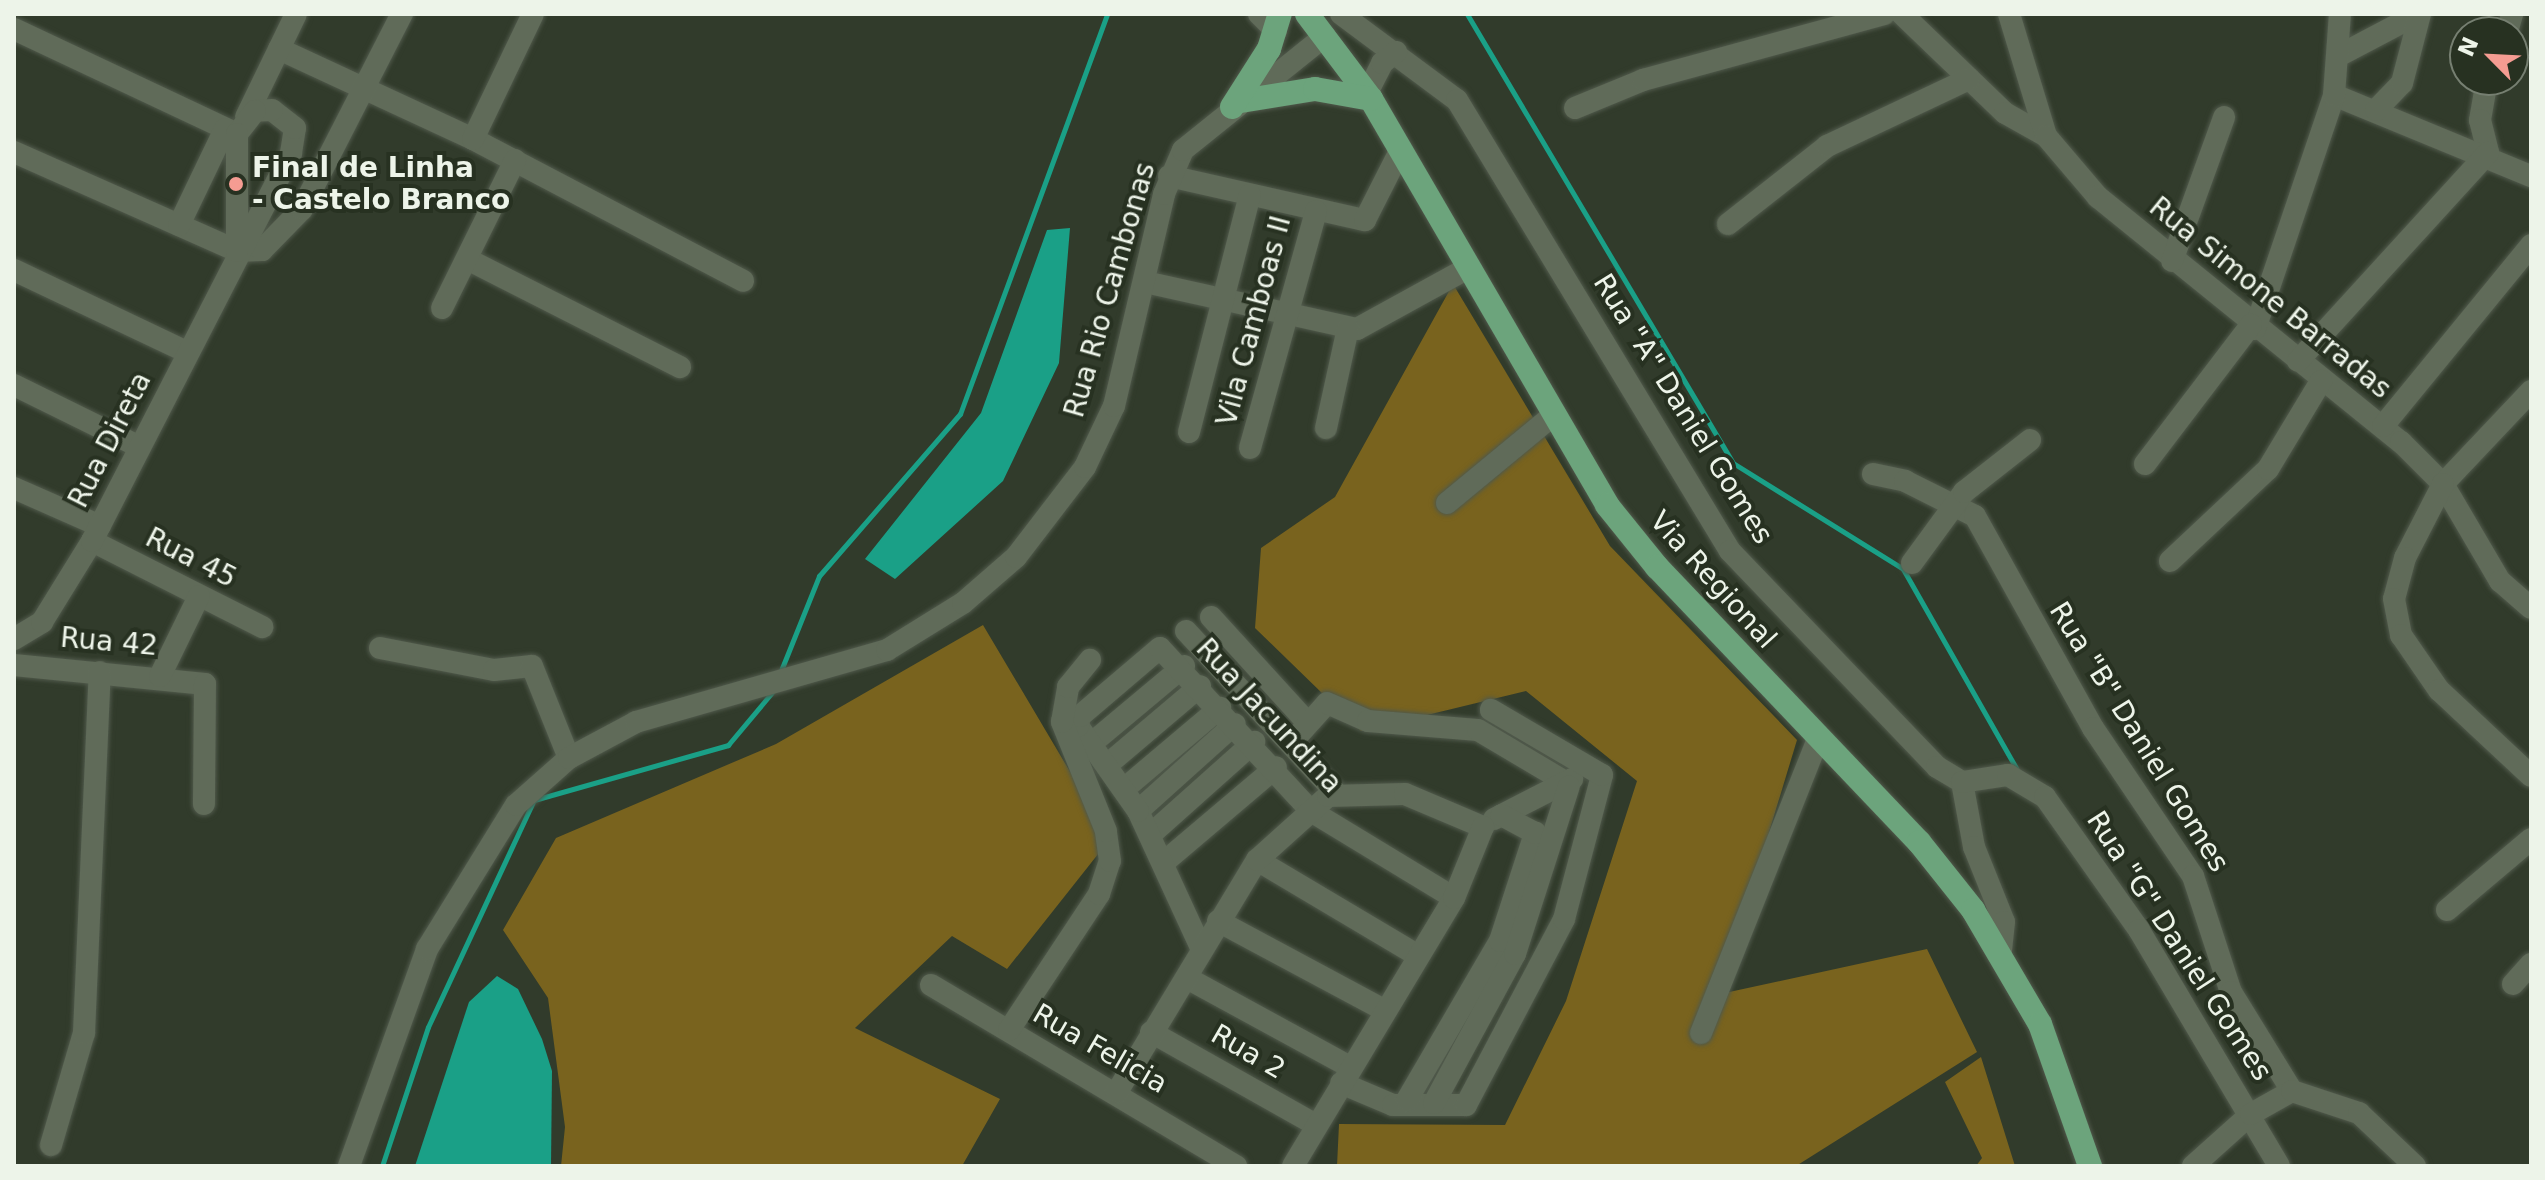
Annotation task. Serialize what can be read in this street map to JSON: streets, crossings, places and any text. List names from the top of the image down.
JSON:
{
  "streets": {
    "main road": ["Via Regional"],
    "street": [
      "Rua Rio Cambonas",
      "Rua Simone Barradas",
      "Vila Camboas II",
      "Rua \"A\" Daniel Gomes",
      "Rua Direta",
      "Rua 45",
      "Rua 42",
      "Rua Jacundina",
      "Rua \"B\" Daniel Gomes",
      "Rua \"G\" Daniel Gomes",
      "Rua Felicia",
      "Rua 2"
    ]
  },
  "crossings": [
    ["Rua Rio Cambonas", "Via Regional"],
    ["Rua \"A\" Daniel Gomes", "Rua \"G\" Daniel Gomes"],
    ["Rua Direta", "Rua 45"]
  ],
  "places": ["Final de Linha - Castelo Branco"],
  "north": "top left"
}
